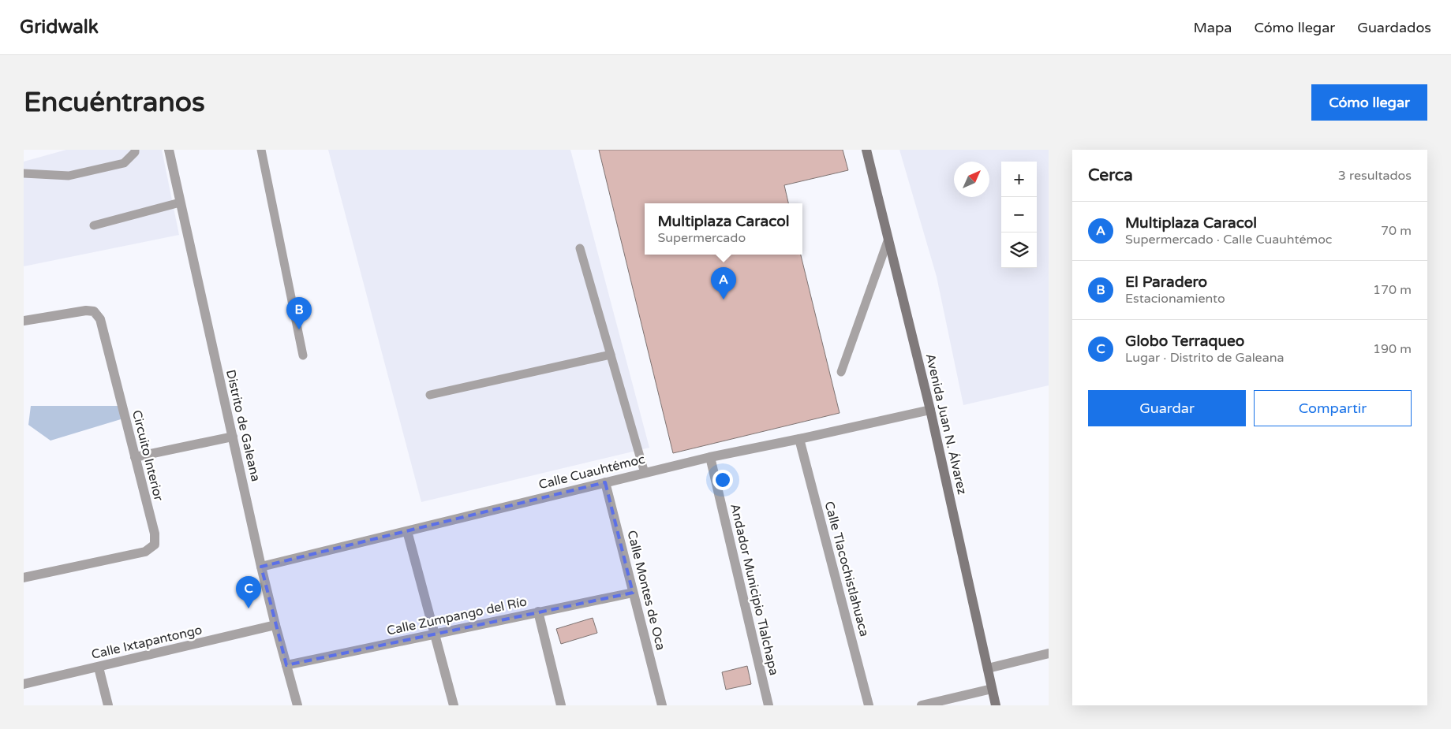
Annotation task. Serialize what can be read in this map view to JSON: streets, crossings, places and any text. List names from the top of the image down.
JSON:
{
  "streets": {
    "main road": ["Avenida Juan N. Álvarez"],
    "street": [
      "Distrito de Galeana",
      "Circuito Interior",
      "Calle Cuauhtémoc",
      "Calle Tlacochistlahuaca",
      "Andador Municipio Tlalchapa",
      "Calle Montes de Oca",
      "Calle Zumpango del Río",
      "Calle Ixtapantongo"
    ]
  },
  "crossings": [
    ["Avenida Juan N. Álvarez", "Calle Cuauhtémoc"],
    ["Distrito de Galeana", "Calle Cuauhtémoc"],
    ["Distrito de Galeana", "Calle Zumpango del Río"],
    ["Distrito de Galeana", "Calle Ixtapantongo"],
    ["Calle Cuauhtémoc", "Calle Tlacochistlahuaca"],
    ["Calle Cuauhtémoc", "Andador Municipio Tlalchapa"],
    ["Calle Cuauhtémoc", "Calle Montes de Oca"],
    ["Calle Montes de Oca", "Calle Zumpango del Río"]
  ],
  "north": "top right",
  "page": {
    "header": "Gridwalk",
    "nav": ["Mapa", "Cómo llegar", "Guardados"],
    "buttons": [
      "Cómo llegar",
      ["Guardar", "Compartir"]
    ],
    "title": "Encuéntranos",
    "heading": ["Cerca", "3 resultados"],
    "map_buttons": ["+", "−"],
    "list": [
      {
        "mark": "A",
        "name": "Multiplaza Caracol",
        "note": "Supermercado · Calle Cuauhtémoc",
        "value": "70 m"
      },
      {
        "mark": "B",
        "name": "El Paradero",
        "note": "Estacionamiento",
        "value": "170 m"
      },
      {
        "mark": "C",
        "name": "Globo Terraqueo",
        "note": "Lugar · Distrito de Galeana",
        "value": "190 m"
      }
    ],
    "popup": ["Multiplaza Caracol", "Supermercado"],
    "pins": ["A", "B", "C"]
  }
}
